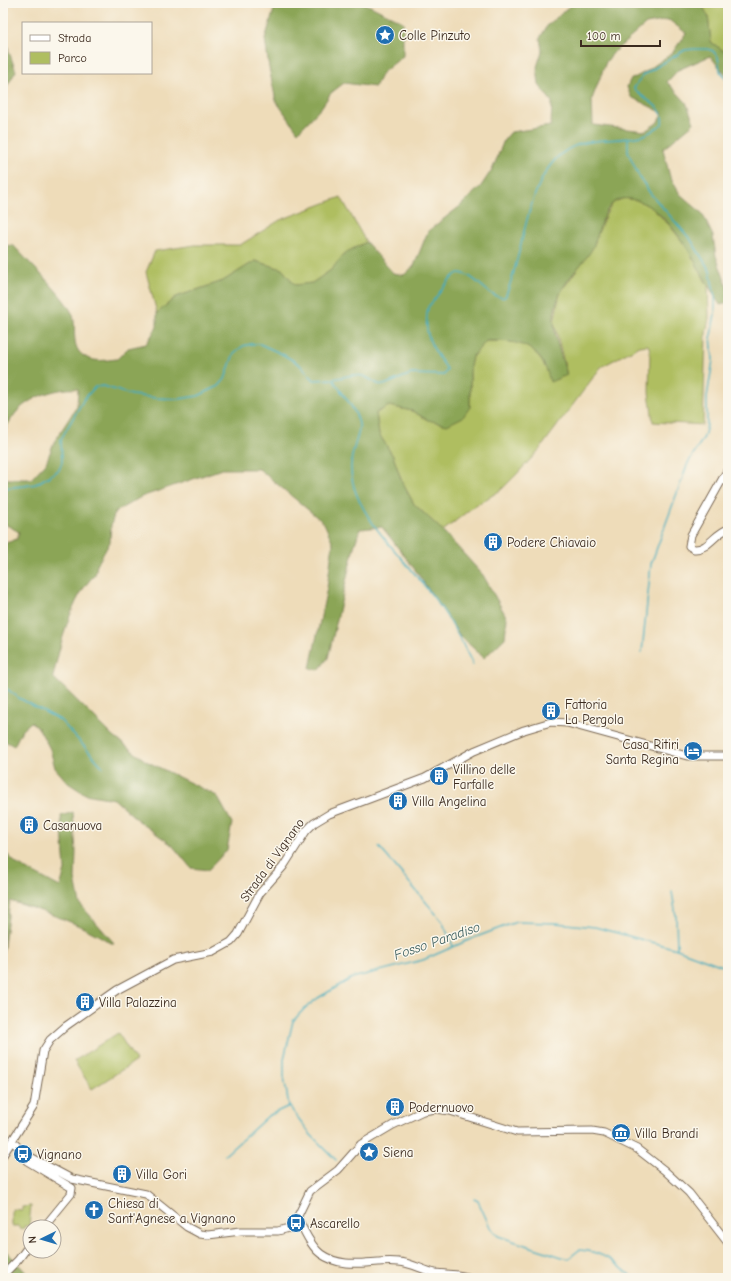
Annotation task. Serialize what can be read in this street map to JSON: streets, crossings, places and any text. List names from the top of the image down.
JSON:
{
  "streets": {
    "street": ["Strada di Vignano"]
  },
  "water": ["Fosso Paradiso"],
  "places": {
    "place": ["Colle Pinzuto", "Siena"],
    "building": [
      "Podere Chiavaio",
      "Fattoria La Pergola",
      "Villino delle Farfalle",
      "Villa Angelina",
      "Casanuova",
      "Villa Palazzina",
      "Podernuovo",
      "Villa Gori"
    ],
    "hotel": ["Casa Ritiri Santa Regina"],
    "museum": ["Villa Brandi"],
    "bus stop": ["Vignano", "Ascarello"],
    "church": ["Chiesa di Sant'Agnese a Vignano"]
  },
  "legend": ["Strada", "Parco"],
  "scale_bar": "100 m",
  "north": "left"
}
